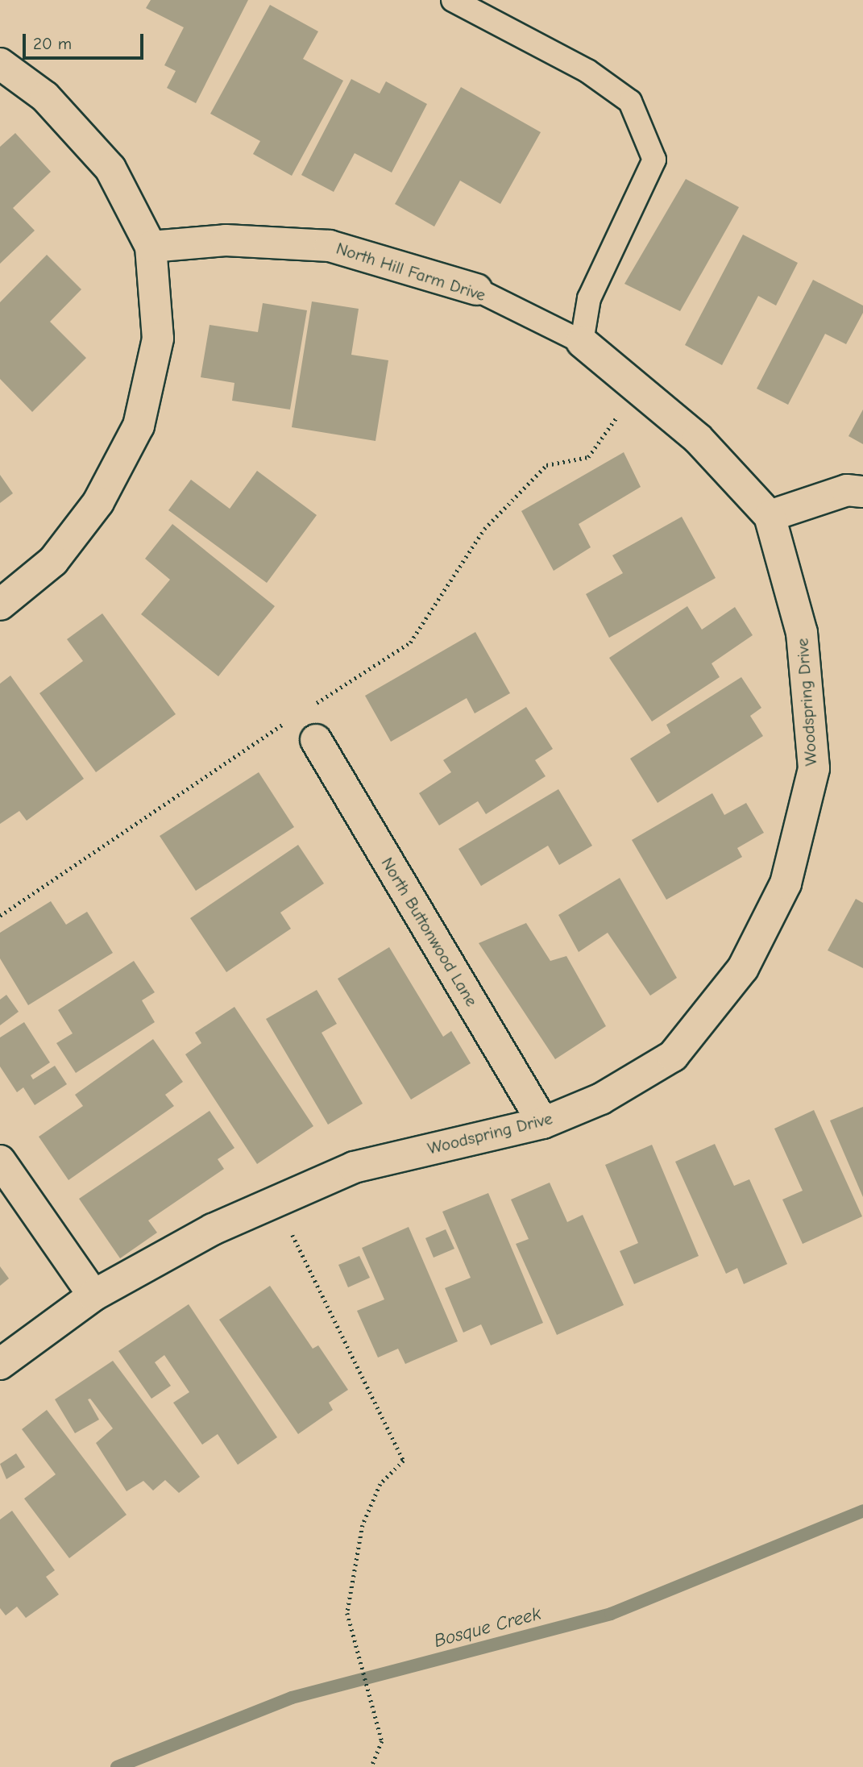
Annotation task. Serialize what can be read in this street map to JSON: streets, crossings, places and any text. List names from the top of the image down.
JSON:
{
  "streets": {
    "street": ["North Hill Farm Drive", "Woodspring Drive", "North Buttonwood Lane"]
  },
  "crossings": [
    ["North Hill Farm Drive", "Woodspring Drive"],
    ["Woodspring Drive", "North Buttonwood Lane"]
  ],
  "water": ["Bosque Creek"],
  "scale_bar": "20 m"
}
